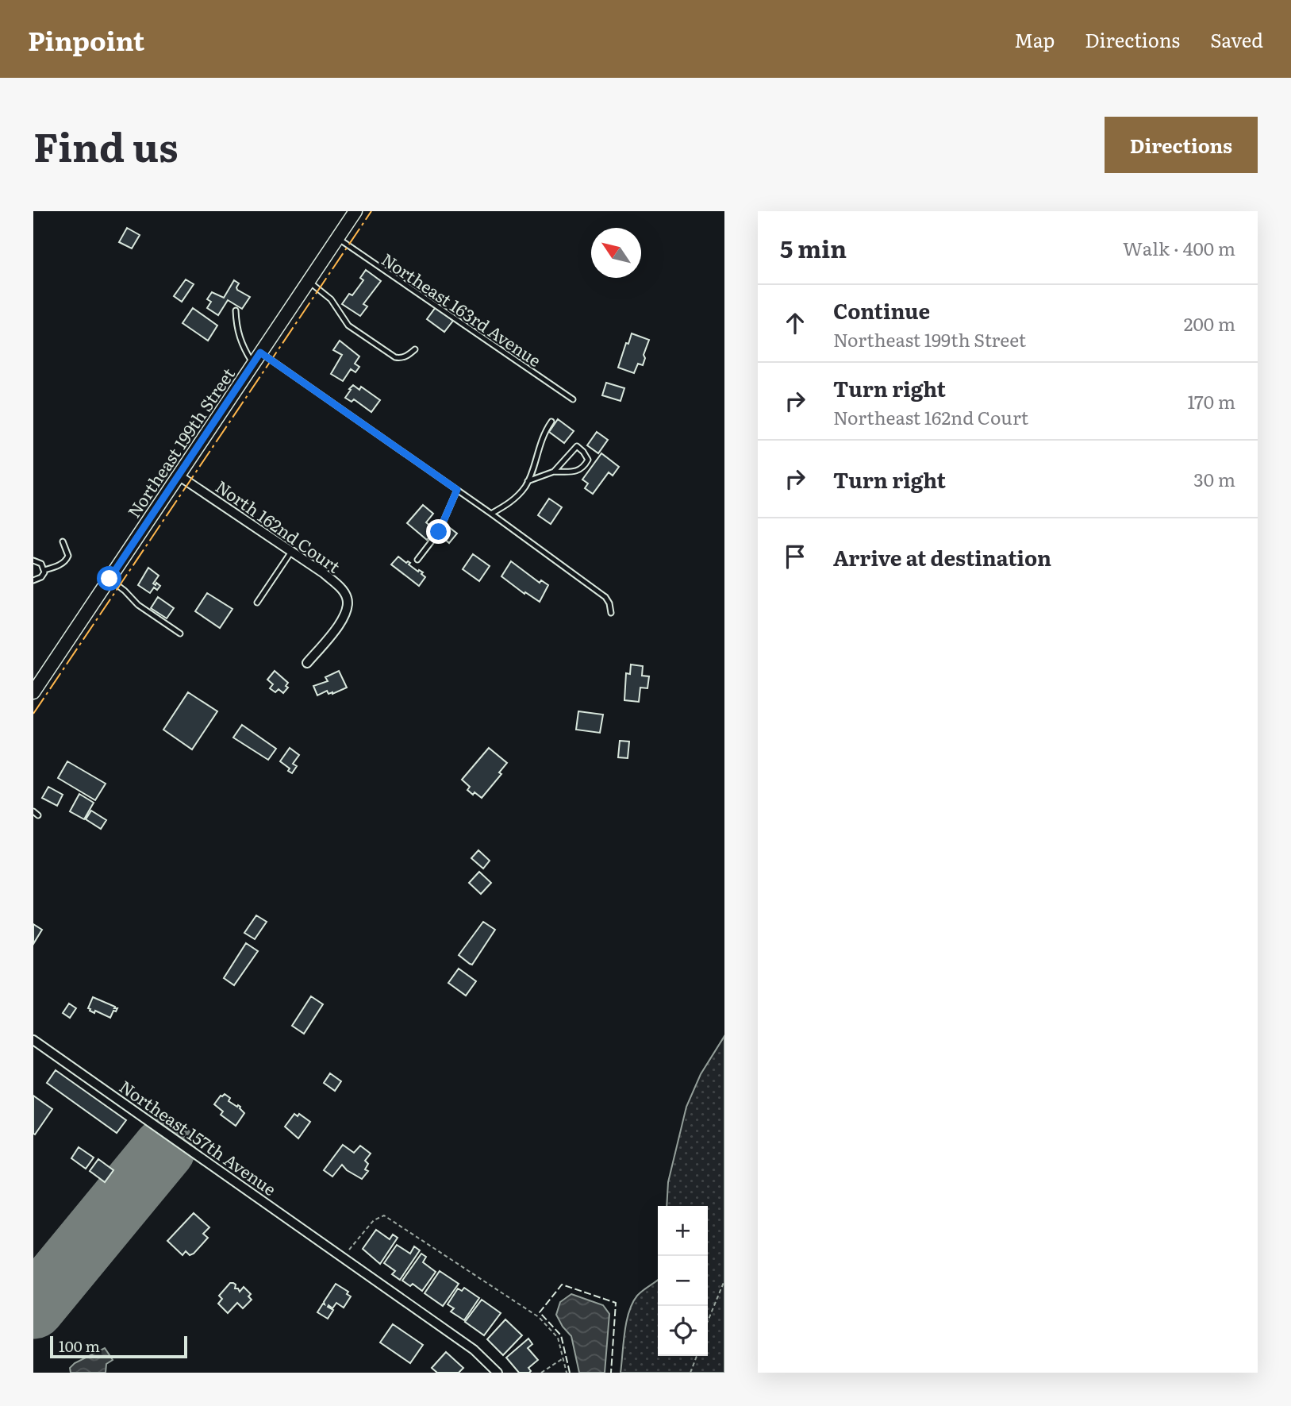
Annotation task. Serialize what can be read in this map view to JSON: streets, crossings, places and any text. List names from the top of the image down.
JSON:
{
  "streets": {
    "main road": ["Northeast 199th Street"],
    "street": ["North 162nd Court", "Northeast 157th Avenue"],
    "lane": ["Northeast 163rd Avenue"]
  },
  "crossings": [
    ["Northeast 163rd Avenue", "Northeast 199th Street"],
    ["Northeast 199th Street", "North 162nd Court"]
  ],
  "scale_bar": "100 m",
  "north": "top left",
  "page": {
    "header": "Pinpoint",
    "nav": ["Map", "Directions", "Saved"],
    "title": "Find us",
    "buttons": "Directions",
    "heading": ["5 min", "Walk · 400 m"],
    "list": [
      ["Continue", "Northeast 199th Street", "200 m"],
      ["Turn right", "Northeast 162nd Court", "170 m"],
      ["Turn right", "30 m"],
      "Arrive at destination"
    ],
    "map_buttons": ["+", "−"],
    "scale": "100 m"
  }
}
